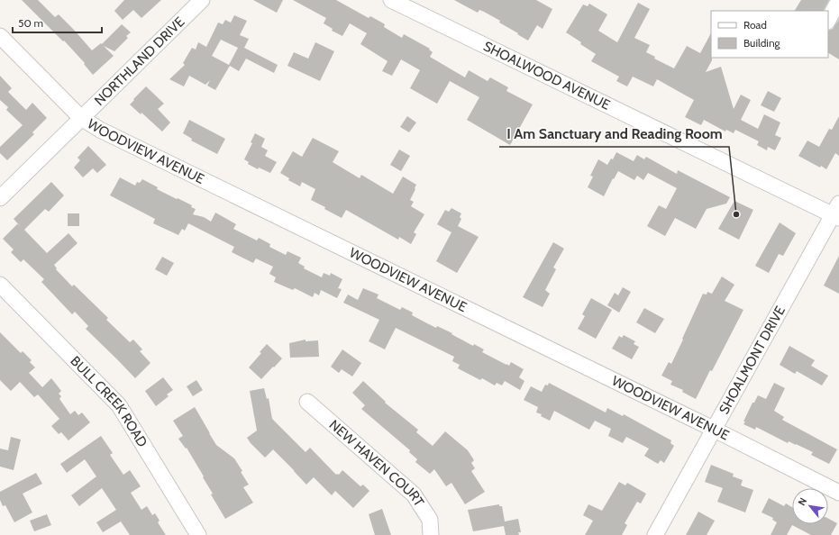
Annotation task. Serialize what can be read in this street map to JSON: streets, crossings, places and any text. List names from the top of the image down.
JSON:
{
  "streets": {
    "street": [
      "NORTHLAND DRIVE",
      "SHOALWOOD AVENUE",
      "WOODVIEW AVENUE",
      "SHOALMONT DRIVE",
      "BULL CREEK ROAD",
      "NEW HAVEN COURT"
    ]
  },
  "crossings": [
    ["NORTHLAND DRIVE", "WOODVIEW AVENUE"],
    ["SHOALWOOD AVENUE", "SHOALMONT DRIVE"],
    ["WOODVIEW AVENUE", "SHOALMONT DRIVE"]
  ],
  "places": ["I Am Sanctuary and Reading Room"],
  "legend": ["Road", "Building"],
  "scale_bar": "50 m",
  "north": "top left"
}
